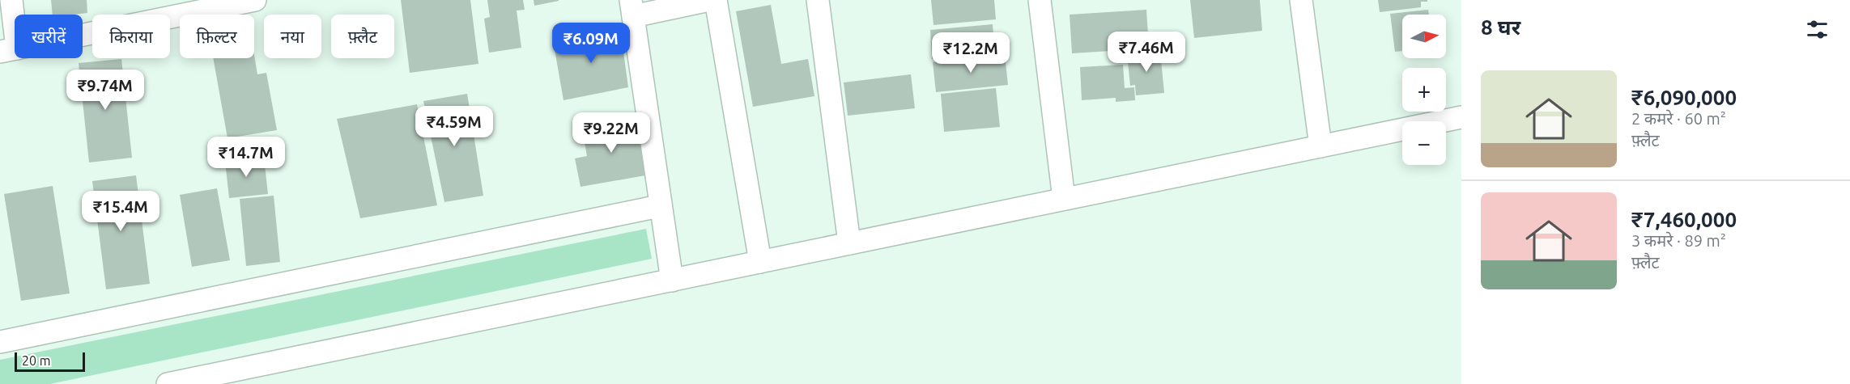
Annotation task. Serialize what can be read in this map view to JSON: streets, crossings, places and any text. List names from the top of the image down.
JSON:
{
  "scale_bar": "20 m",
  "north": "right",
  "page": {
    "heading": "8 घर",
    "map_buttons": ["+", "−"],
    "chip": [
      "खरीदें",
      "किराया",
      "फ़िल्टर",
      "नया",
      "फ़्लैट"
    ],
    "price": [
      "₹6.09M",
      "₹7.46M",
      "₹12.2M",
      "₹9.74M",
      "₹4.59M",
      "₹9.22M",
      "₹14.7M",
      "₹15.4M"
    ],
    "list": [
      {
        "name": "₹6,090,000",
        "note": "2 कमरे · 60 m² · फ़्लैट"
      },
      {
        "name": "₹7,460,000",
        "note": "3 कमरे · 89 m² · फ़्लैट"
      }
    ],
    "scale": "20 m"
  }
}
